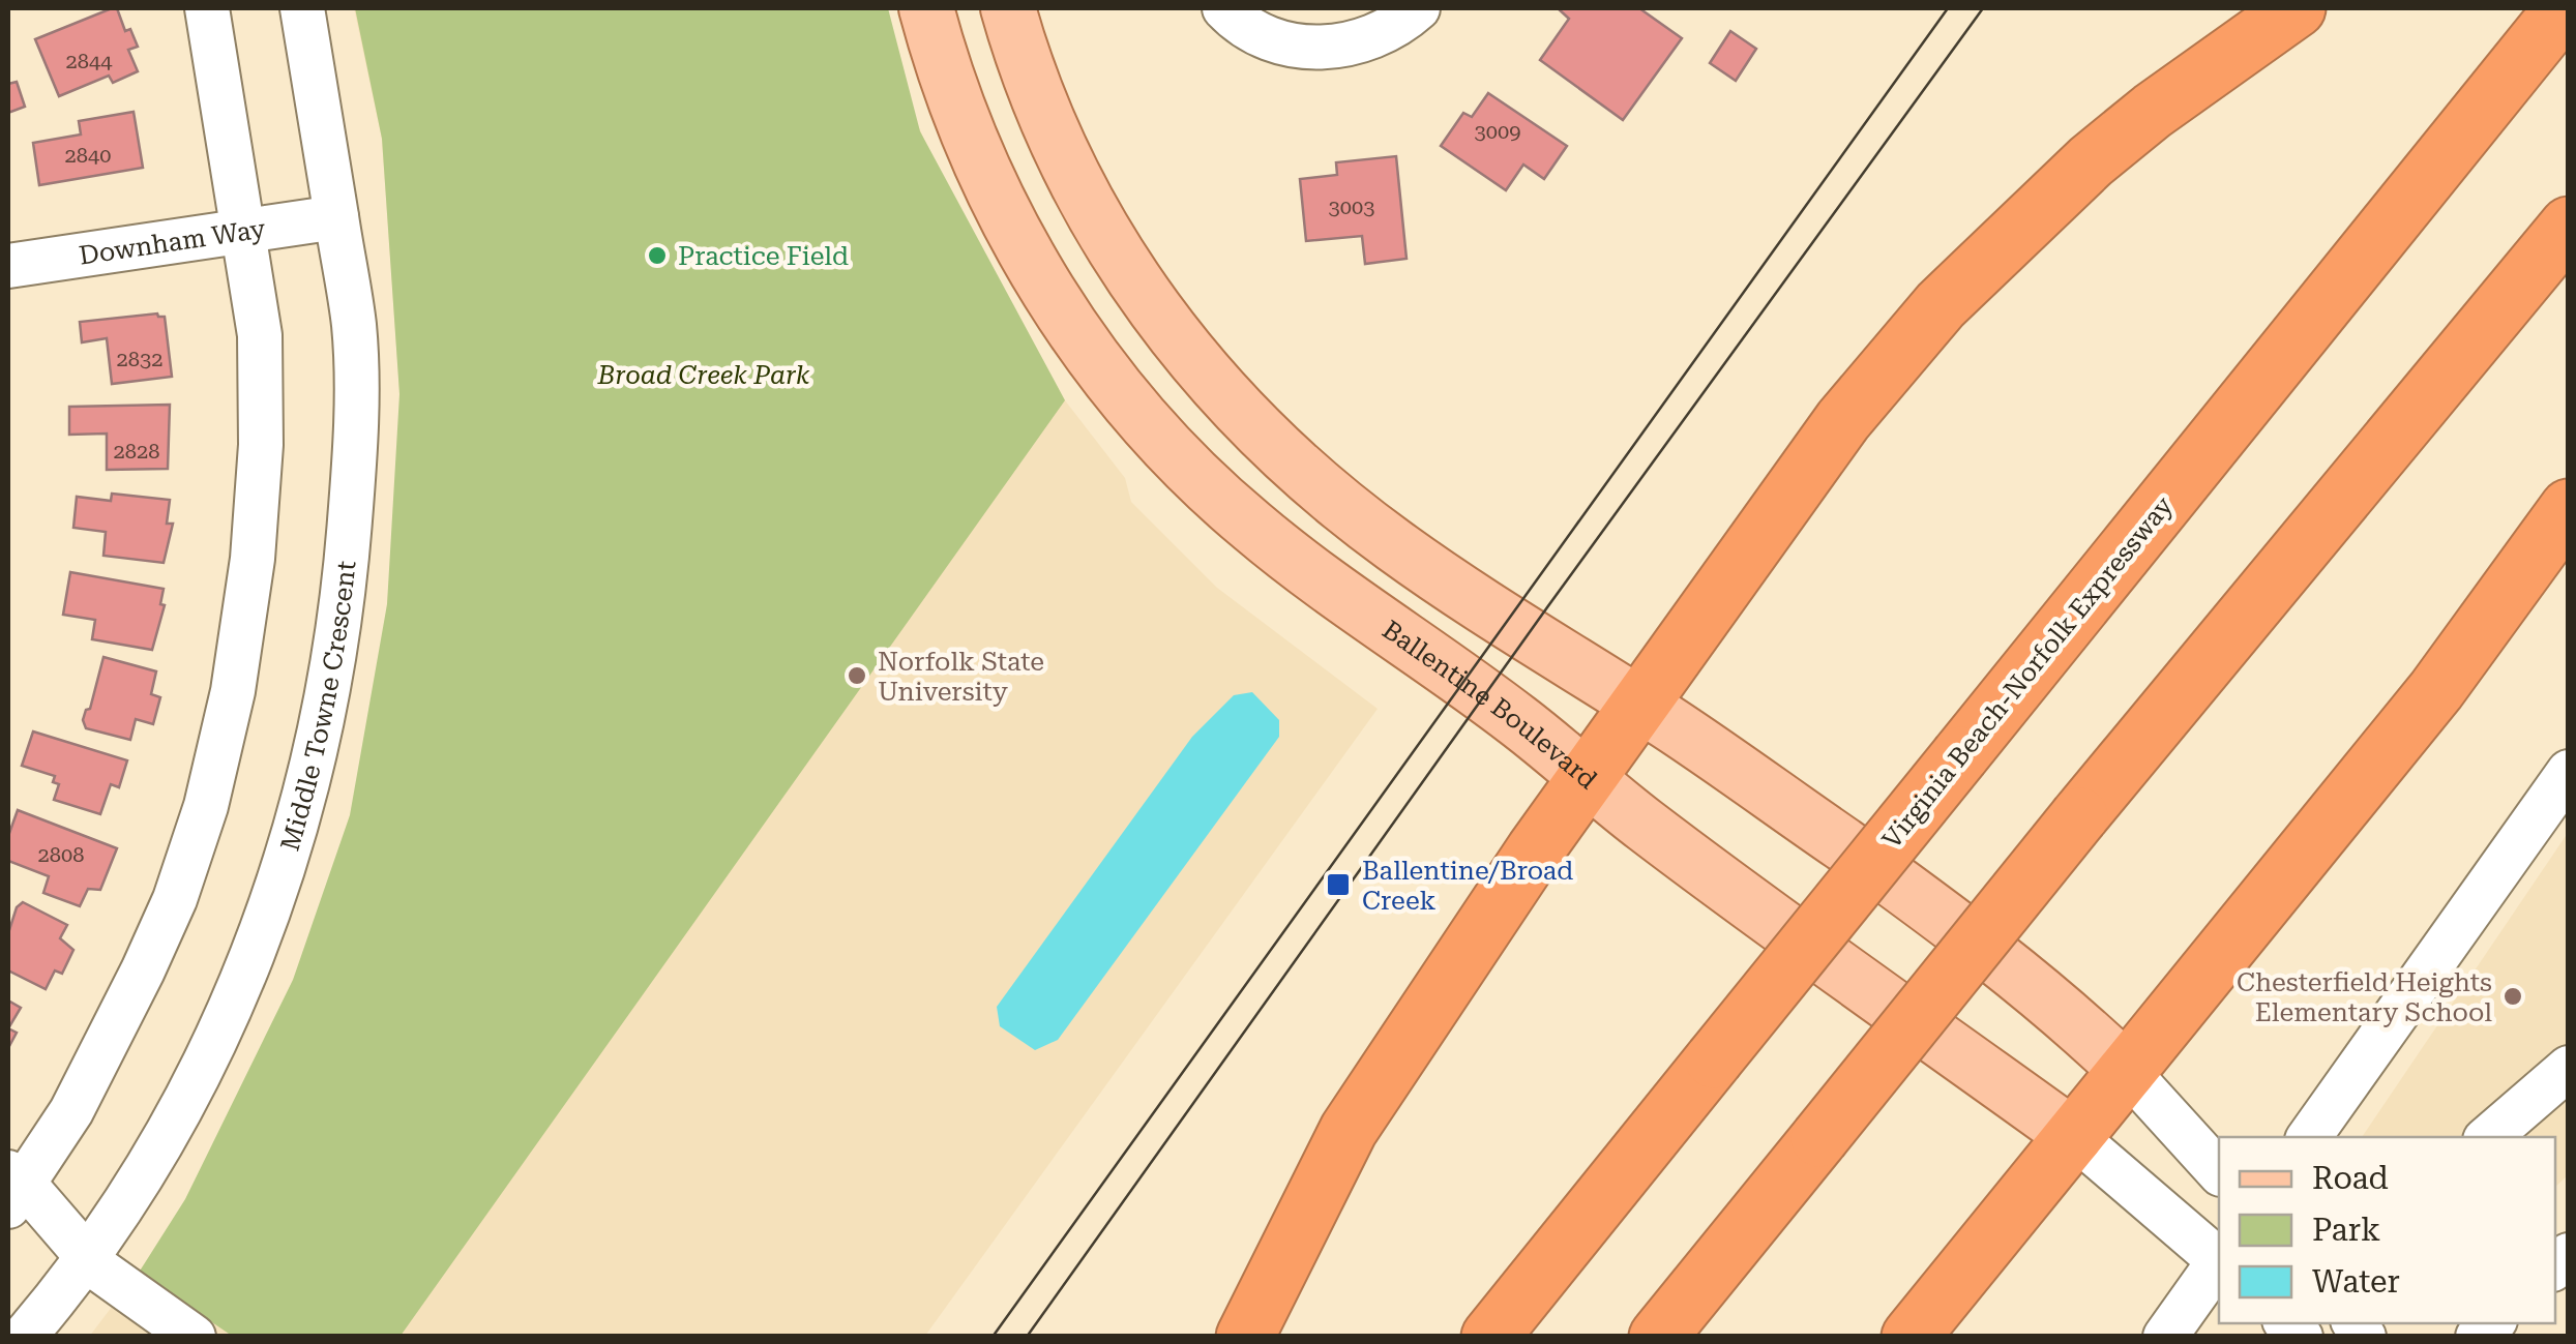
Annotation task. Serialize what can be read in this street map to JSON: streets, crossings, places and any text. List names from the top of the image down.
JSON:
{
  "streets": {
    "highway": ["Virginia Beach-Norfolk Expressway"],
    "main road": ["Ballentine Boulevard"],
    "street": ["Downham Way", "Middle Towne Crescent"]
  },
  "crossings": [
    ["Downham Way", "Middle Towne Crescent"]
  ],
  "parks": ["Broad Creek Park"],
  "places": {
    "other": ["Practice Field", "Norfolk State University", "Chesterfield Heights Elementary School"],
    "transit": ["Ballentine/Broad Creek"]
  },
  "house_numbers": [
    "2844",
    "3009",
    "2840",
    "3003",
    "2832",
    "2828",
    "2808"
  ],
  "legend": ["Road", "Park", "Water"]
}
